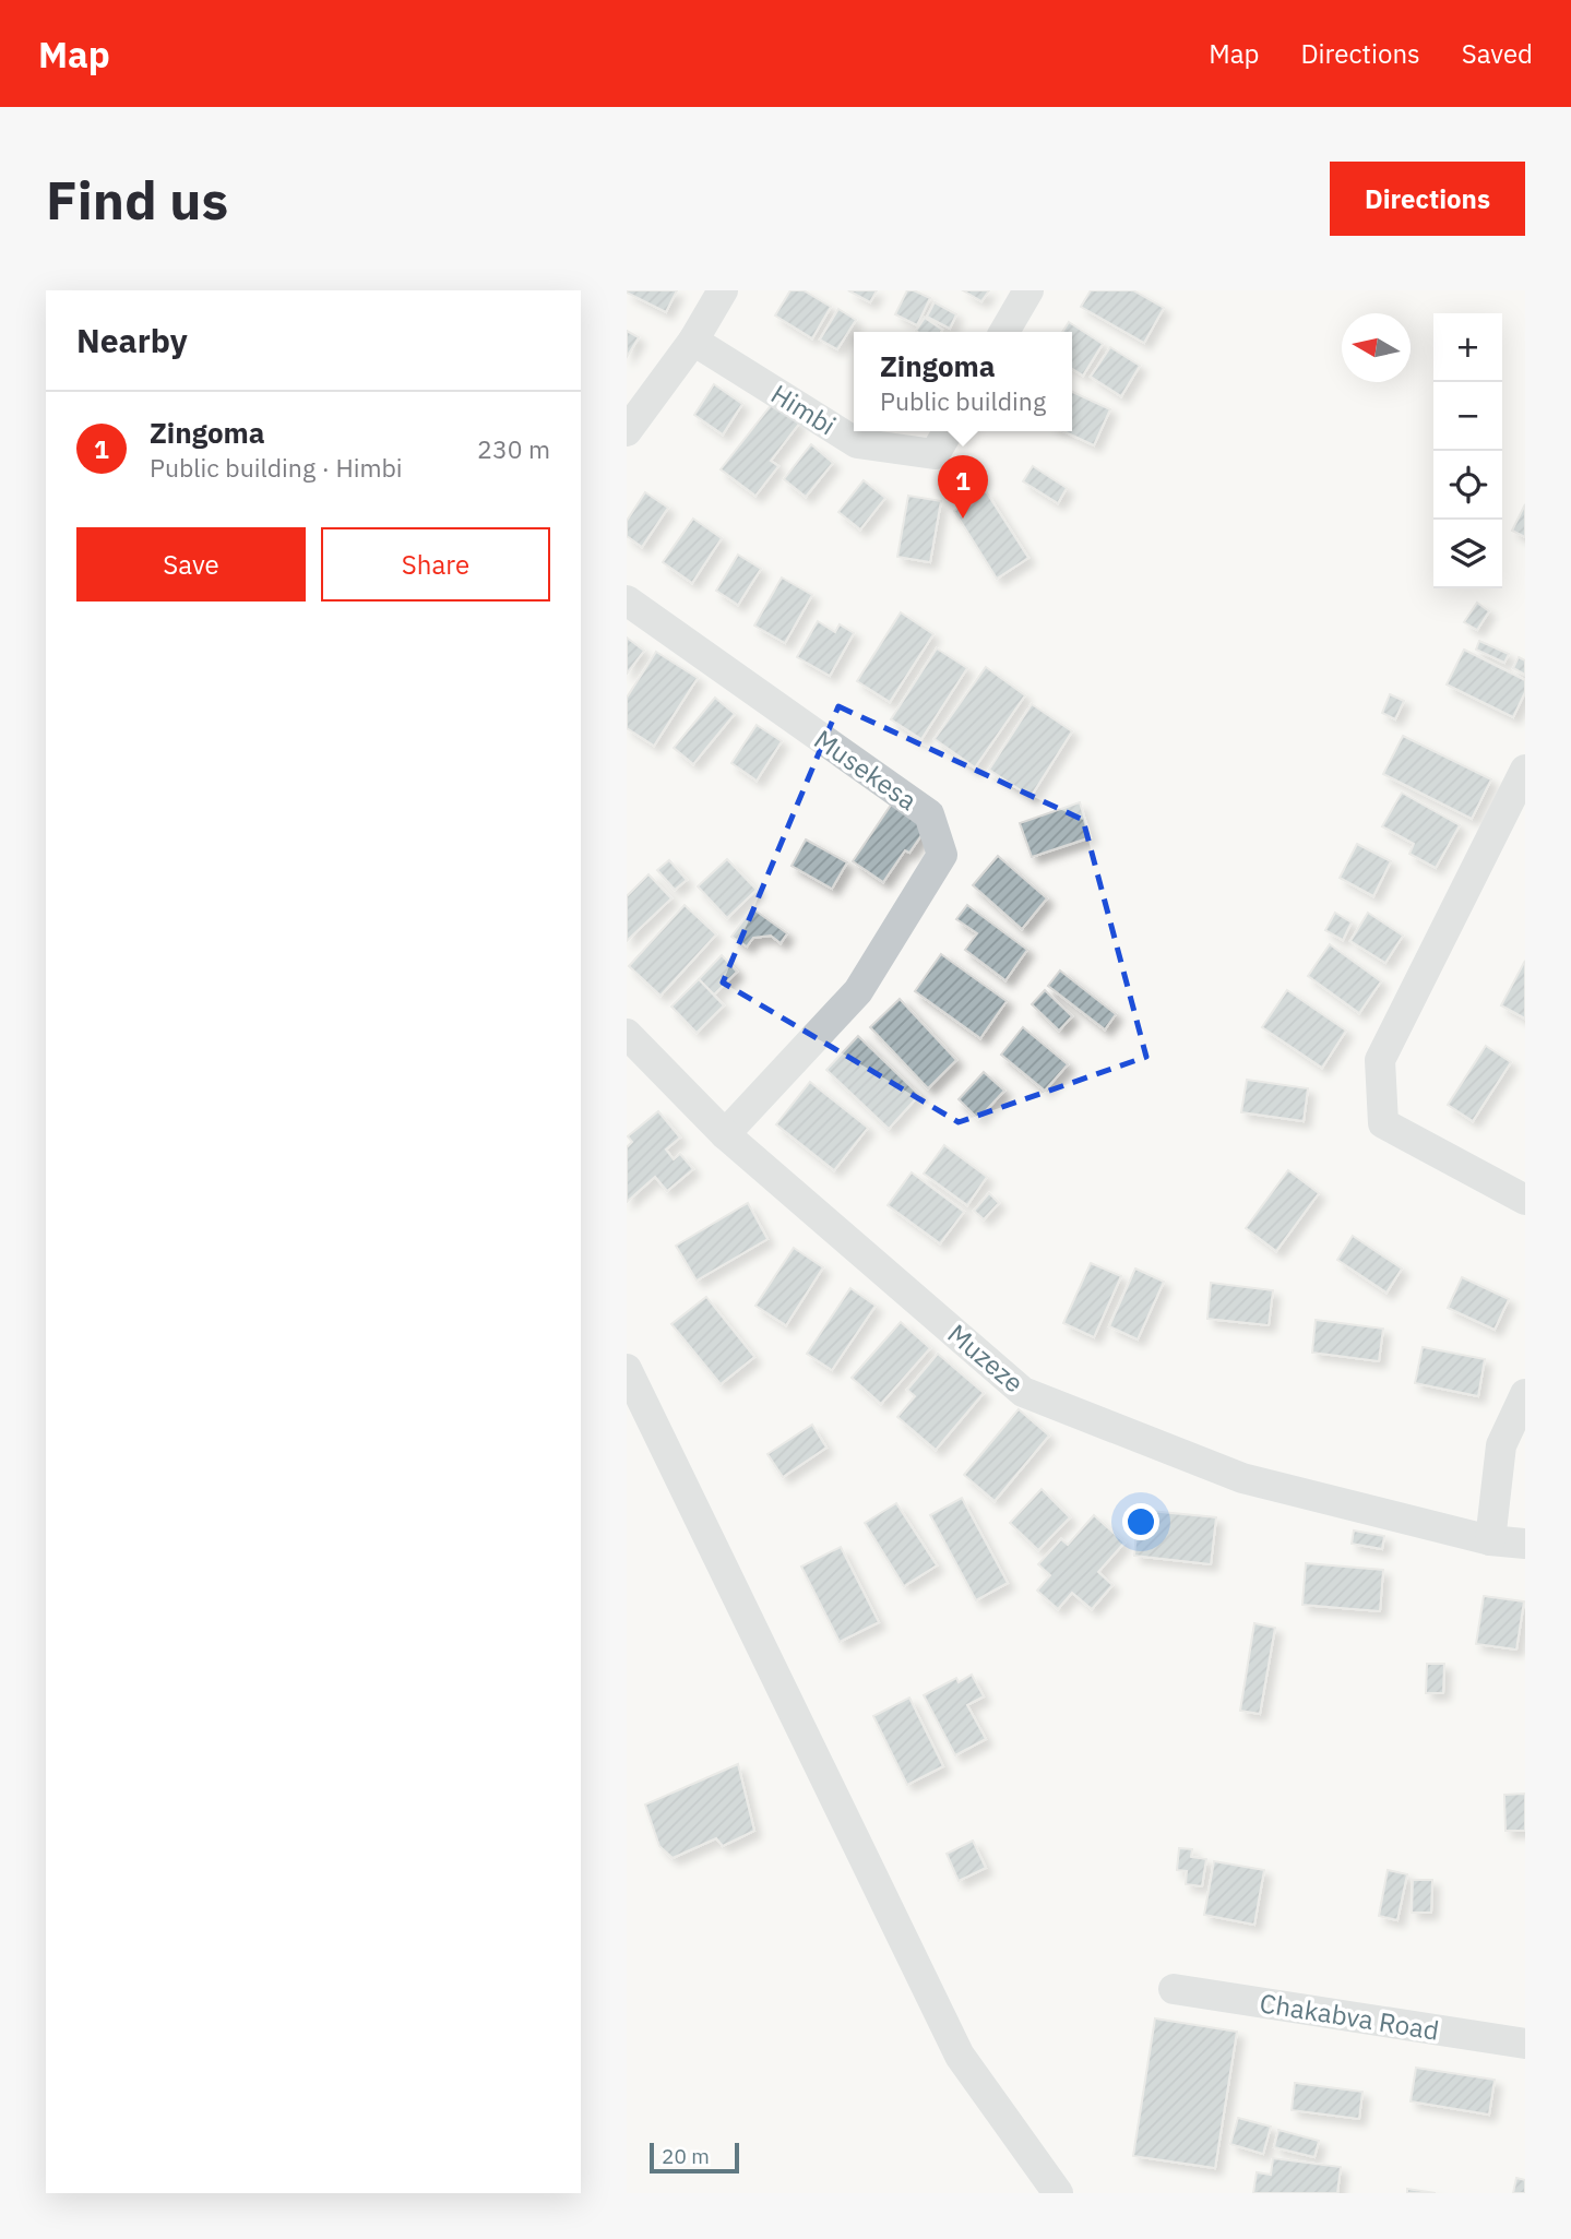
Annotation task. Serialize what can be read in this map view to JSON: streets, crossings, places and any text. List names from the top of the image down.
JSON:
{
  "streets": {
    "street": [
      "Himbi",
      "Musekesa",
      "Muzeze",
      "Chakabva Road"
    ]
  },
  "crossings": [
    ["Musekesa", "Muzeze"]
  ],
  "scale_bar": "20 m",
  "north": "left",
  "page": {
    "header": "Map",
    "nav": ["Map", "Directions", "Saved"],
    "buttons": [
      "Directions",
      ["Save", "Share"]
    ],
    "title": "Find us",
    "heading": "Nearby",
    "map_buttons": ["+", "−"],
    "popup": ["Zingoma", "Public building"],
    "list": [
      {
        "mark": "1",
        "name": "Zingoma",
        "note": "Public building · Himbi",
        "value": "230 m"
      }
    ],
    "pins": "1",
    "scale": "20 m"
  }
}
